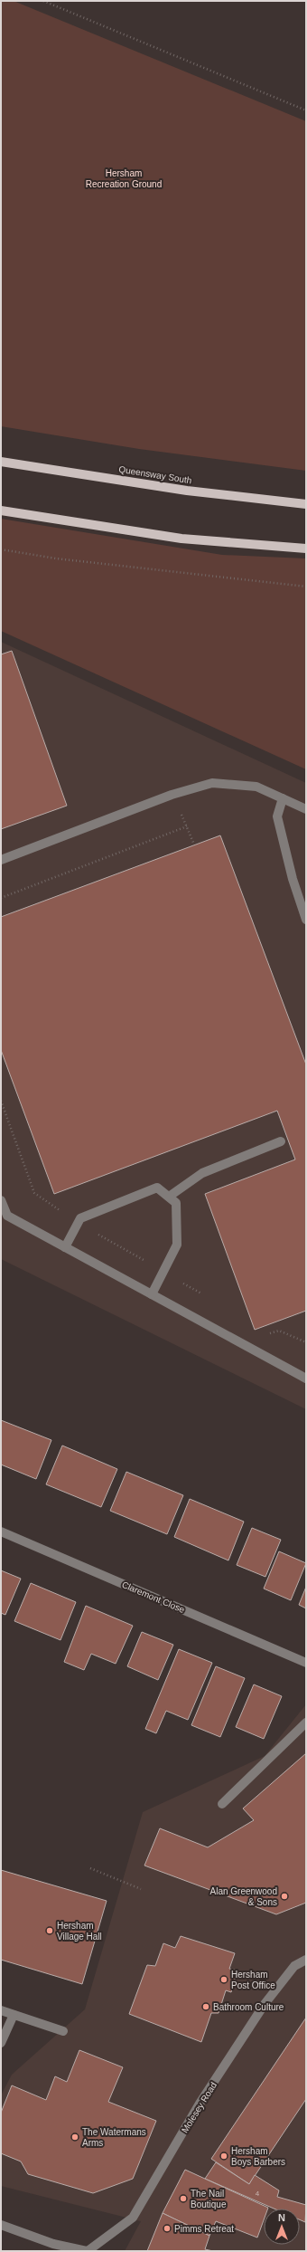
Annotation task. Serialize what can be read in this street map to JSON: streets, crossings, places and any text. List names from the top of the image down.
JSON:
{
  "streets": {
    "main road": ["Queensway South"],
    "street": ["Claremont Close", "Molesey Road"]
  },
  "parks": ["Hersham Recreation Ground"],
  "places": [
    "Alan Greenwood & Sons",
    "Hersham Village Hall",
    "Hersham Post Office",
    "Bathroom Culture",
    "The Watermans Arms",
    "Hersham Boys Barbers",
    "The Nail Boutique",
    "Pimms Retreat"
  ],
  "house_numbers": ["4"],
  "north": "top"
}
